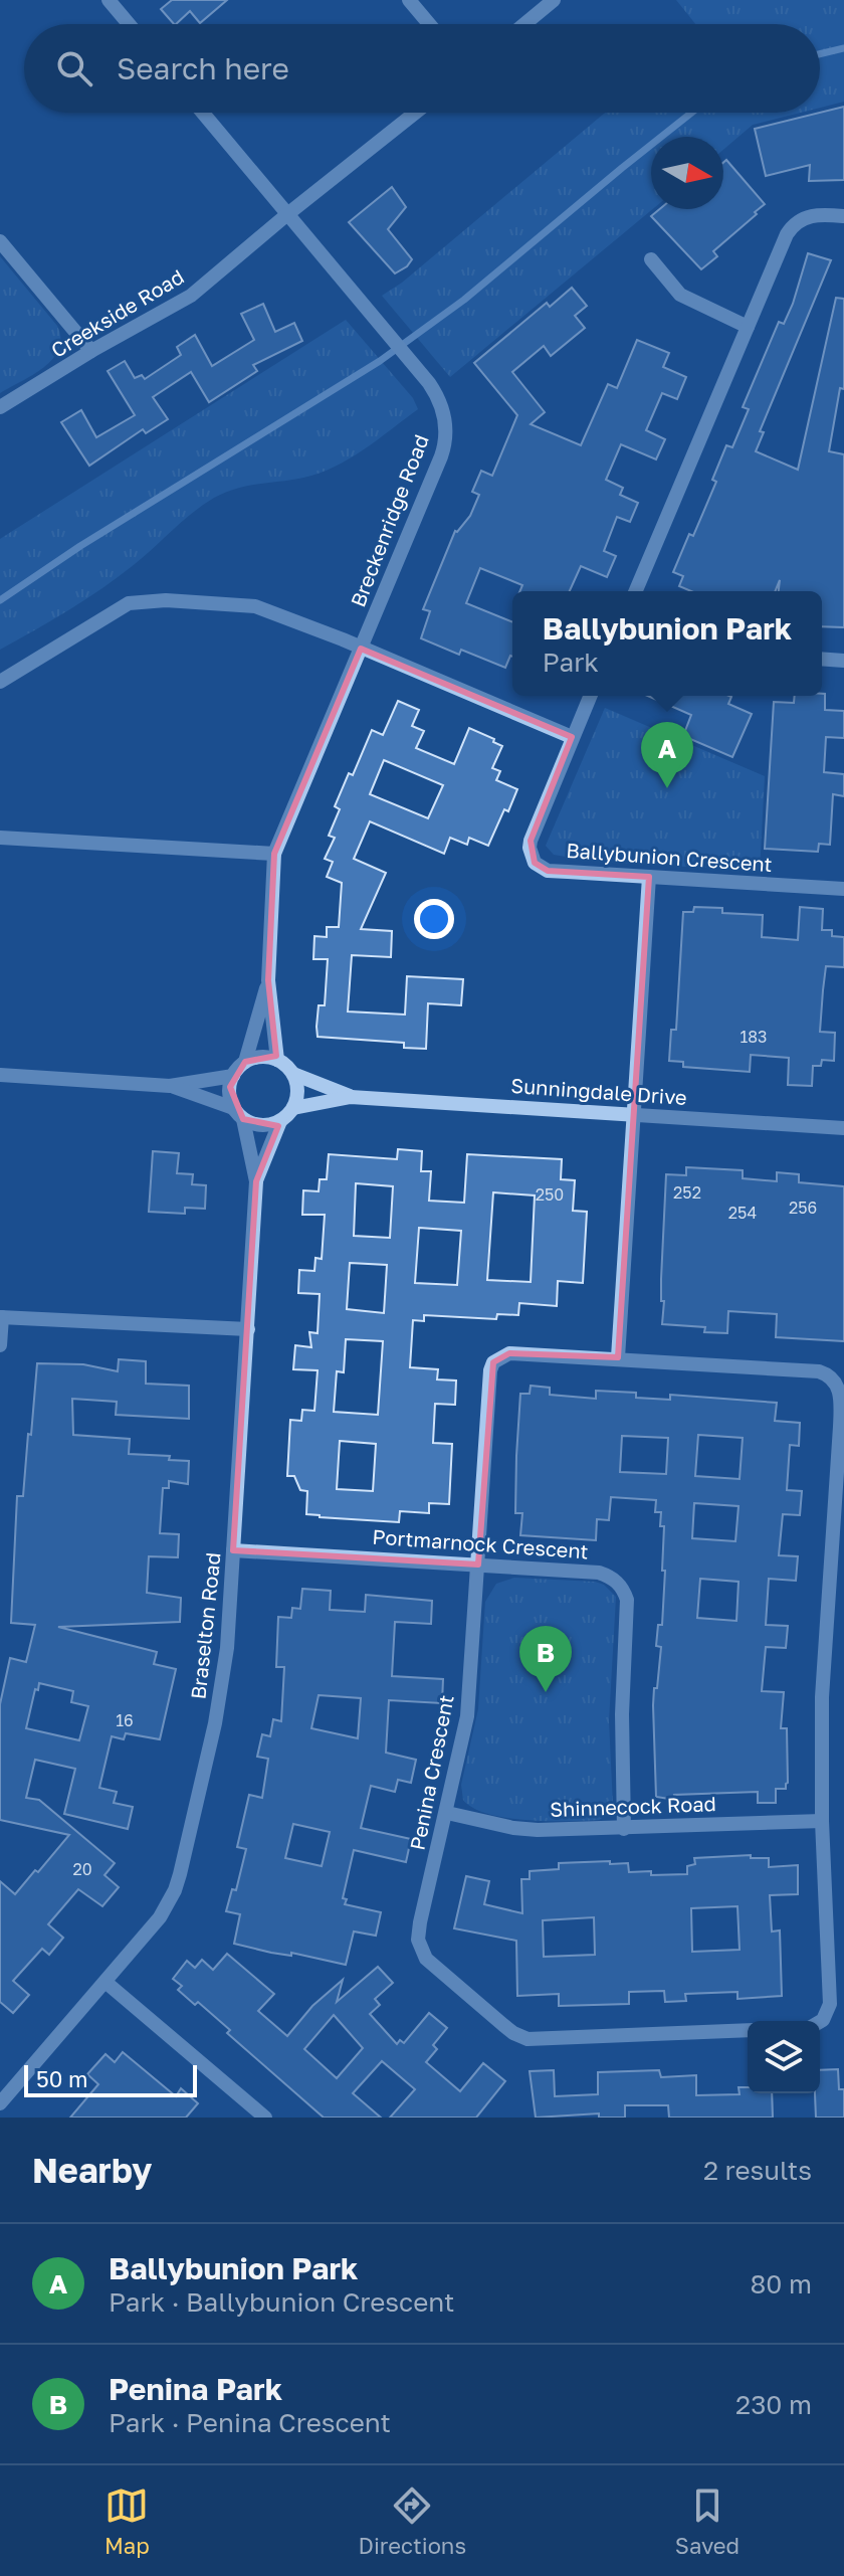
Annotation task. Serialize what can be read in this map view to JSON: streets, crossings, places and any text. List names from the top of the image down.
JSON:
{
  "streets": {
    "street": [
      "Creekside Road",
      "Breckenridge Road",
      "Ballybunion Crescent",
      "Sunningdale Drive",
      "Portmarnock Crescent",
      "Braselton Road",
      "Penina Crescent",
      "Shinnecock Road"
    ]
  },
  "crossings": [
    ["Creekside Road", "Breckenridge Road"],
    ["Breckenridge Road", "Sunningdale Drive"],
    ["Breckenridge Road", "Braselton Road"],
    ["Sunningdale Drive", "Braselton Road"],
    ["Portmarnock Crescent", "Braselton Road"],
    ["Portmarnock Crescent", "Penina Crescent"],
    ["Portmarnock Crescent", "Shinnecock Road"],
    ["Penina Crescent", "Shinnecock Road"]
  ],
  "house_numbers": [
    "183",
    "252",
    "250",
    "256",
    "254",
    "16",
    "20"
  ],
  "scale_bar": "50 m",
  "north": "right",
  "page": {
    "search": "Search here",
    "popup": ["Ballybunion Park", "Park"],
    "pins": ["A", "B"],
    "scale": "50 m",
    "heading": ["Nearby", "2 results"],
    "list": [
      {
        "mark": "A",
        "name": "Ballybunion Park",
        "note": "Park · Ballybunion Crescent",
        "value": "80 m"
      },
      {
        "mark": "B",
        "name": "Penina Park",
        "note": "Park · Penina Crescent",
        "value": "230 m"
      }
    ],
    "nav": ["Map", "Directions", "Saved"]
  }
}
